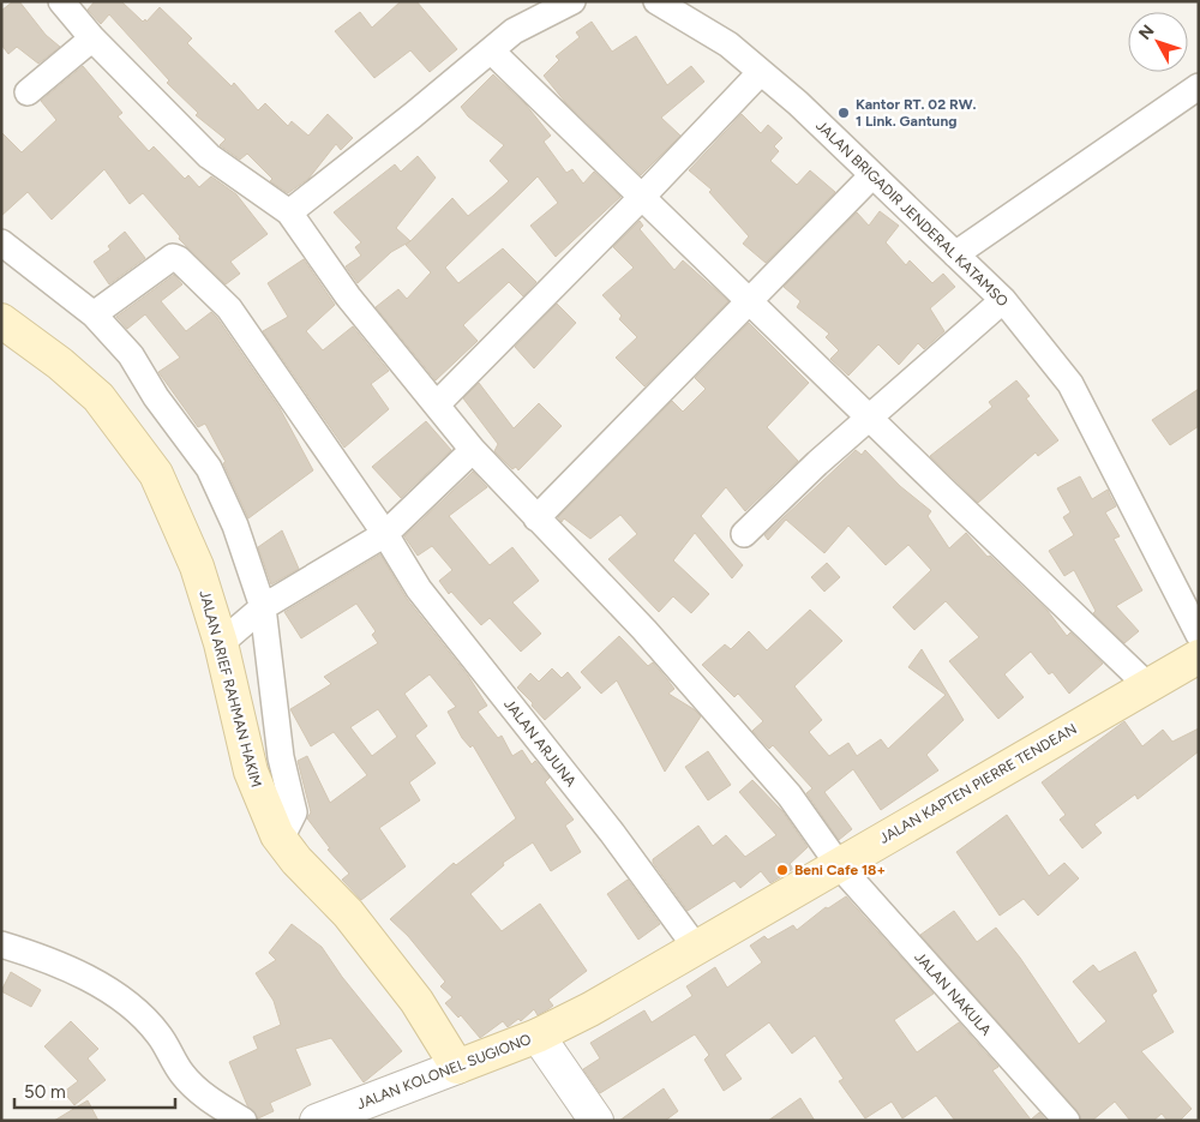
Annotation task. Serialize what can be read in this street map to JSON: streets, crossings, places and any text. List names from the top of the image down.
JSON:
{
  "streets": {
    "main road": ["JALAN ARIEF RAHMAN HAKIM", "JALAN KAPTEN PIERRE TENDEAN", "JALAN KOLONEL SUGIONO"],
    "street": ["JALAN BRIGADIR JENDERAL KATAMSO", "JALAN ARJUNA", "JALAN NAKULA"]
  },
  "crossings": [
    ["JALAN ARIEF RAHMAN HAKIM", "JALAN KOLONEL SUGIONO"],
    ["JALAN ARJUNA", "JALAN KAPTEN PIERRE TENDEAN"],
    ["JALAN KAPTEN PIERRE TENDEAN", "JALAN NAKULA"],
    ["JALAN KAPTEN PIERRE TENDEAN", "JALAN KOLONEL SUGIONO"]
  ],
  "places": ["Kantor RT. 02 RW. 1 Link. Gantung", "Beni Cafe 18+"],
  "scale_bar": "50 m",
  "north": "top left"
}
